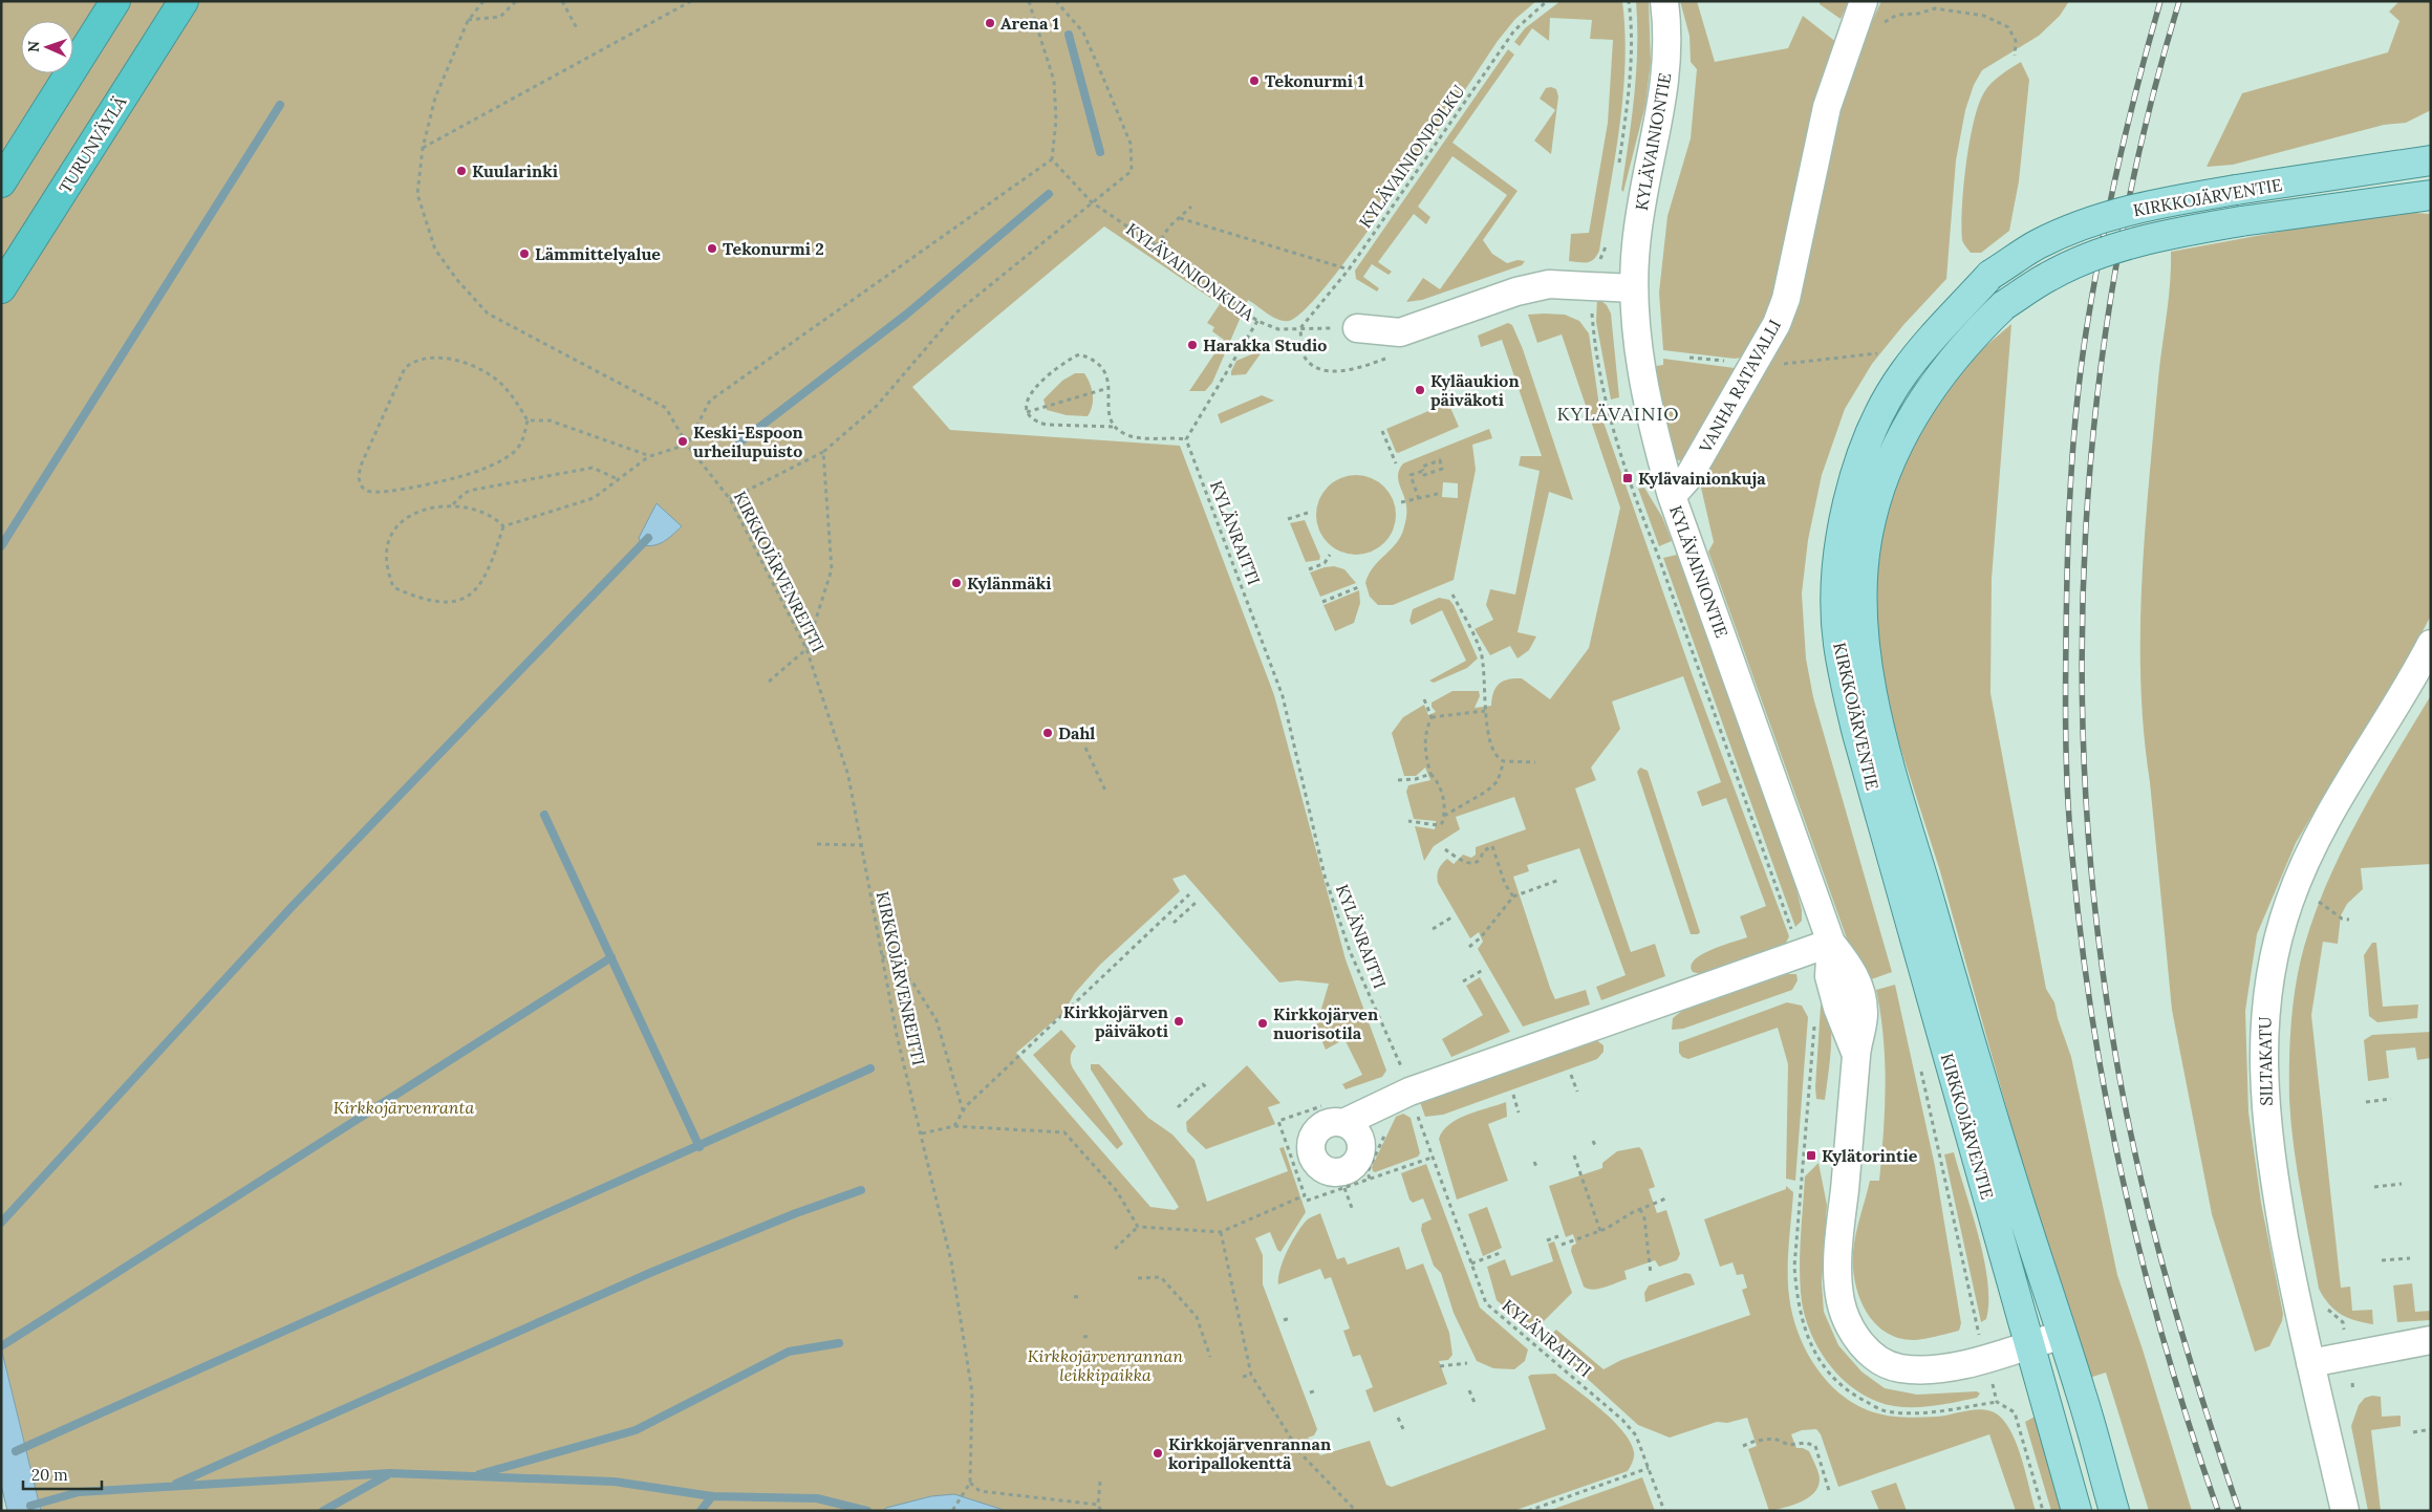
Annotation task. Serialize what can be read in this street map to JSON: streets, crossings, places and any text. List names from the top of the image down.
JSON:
{
  "streets": {
    "highway": ["TURUNVÄYLÄ"],
    "main road": ["KIRKKOJÄRVENTIE"],
    "street": ["KYLÄVAINIONTIE", "VANHA RATAVALLI", "SILTAKATU"],
    "path": [
      "KYLÄVAINIONPOLKU",
      "KYLÄVAINIONKUJA",
      "KYLÄNRAITTI",
      "KIRKKOJÄRVENREITTI"
    ]
  },
  "crossings": [
    ["KYLÄVAINIONTIE", "KIRKKOJÄRVENTIE"],
    ["KYLÄVAINIONTIE", "VANHA RATAVALLI"],
    ["KYLÄVAINIONPOLKU", "KYLÄVAINIONKUJA"]
  ],
  "districts": ["KYLÄVAINIO"],
  "parks": ["Kirkkojärvenranta", "Kirkkojärvenrannan leikkipaikka"],
  "places": {
    "other": [
      "Arena 1",
      "Tekonurmi 1",
      "Kuularinki",
      "Tekonurmi 2",
      "Lämmittelyalue",
      "Harakka Studio",
      "Kyläaukion päiväkoti",
      "Keski-Espoon urheilupuisto",
      "Kylänmäki",
      "Dahl",
      "Kirkkojärven päiväkoti",
      "Kirkkojärven nuorisotila",
      "Kirkkojärvenrannan koripallokenttä"
    ],
    "transit": ["Kylävainionkuja", "Kylätorintie"]
  },
  "scale_bar": "20 m",
  "north": "left"
}
